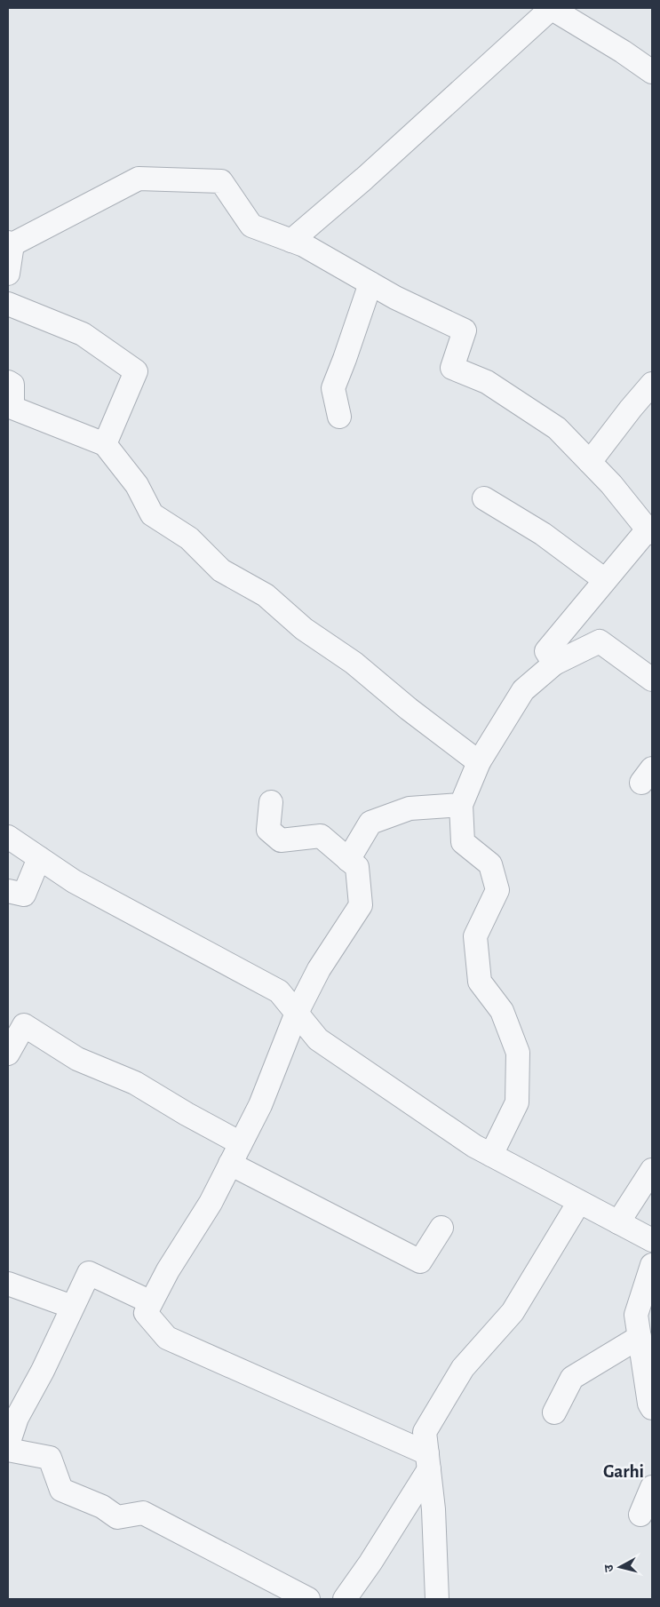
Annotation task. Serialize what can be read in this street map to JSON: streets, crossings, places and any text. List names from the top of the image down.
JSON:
{
  "districts": ["Garhi"],
  "north": "left"
}
